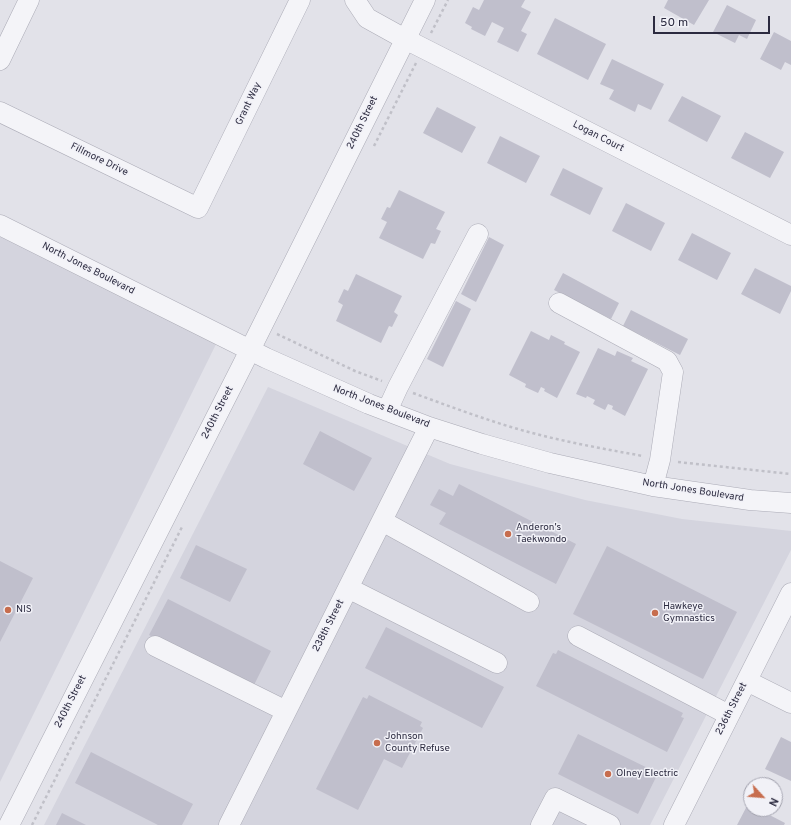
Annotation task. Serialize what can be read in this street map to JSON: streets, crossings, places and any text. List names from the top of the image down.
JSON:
{
  "streets": {
    "street": [
      "Grant Way",
      "240th Street",
      "Logan Court",
      "Fillmore Drive",
      "North Jones Boulevard",
      "238th Street",
      "236th Street"
    ]
  },
  "crossings": [
    ["Grant Way", "Fillmore Drive"],
    ["240th Street", "Logan Court"],
    ["240th Street", "North Jones Boulevard"],
    ["North Jones Boulevard", "238th Street"]
  ],
  "places": [
    "Anderon's Taekwondo",
    "NIS",
    "Hawkeye Gymnastics",
    "Johnson County Refuse",
    "Olney Electric"
  ],
  "scale_bar": "50 m",
  "north": "bottom right"
}
